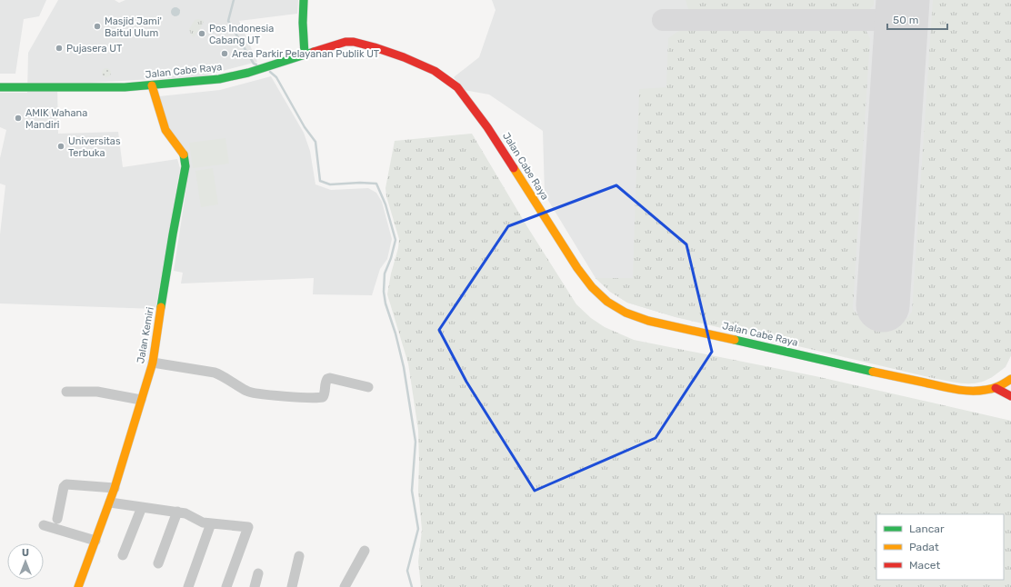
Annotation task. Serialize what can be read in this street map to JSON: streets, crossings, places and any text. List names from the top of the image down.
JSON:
{
  "streets": {
    "main road": ["Jalan Cabe Raya", "Jalan Kemiri"]
  },
  "crossings": [
    ["Jalan Cabe Raya", "Jalan Kemiri"]
  ],
  "places": [
    "Masjid Jami' Baitul Ulum",
    "Pos Indonesia Cabang UT",
    "Pujasera UT",
    "Area Parkir Pelayanan Publik UT",
    "AMIK Wahana Mandiri",
    "Universitas Terbuka"
  ],
  "legend": ["Lancar", "Padat", "Macet"],
  "scale_bar": "50 m",
  "north": "top"
}
